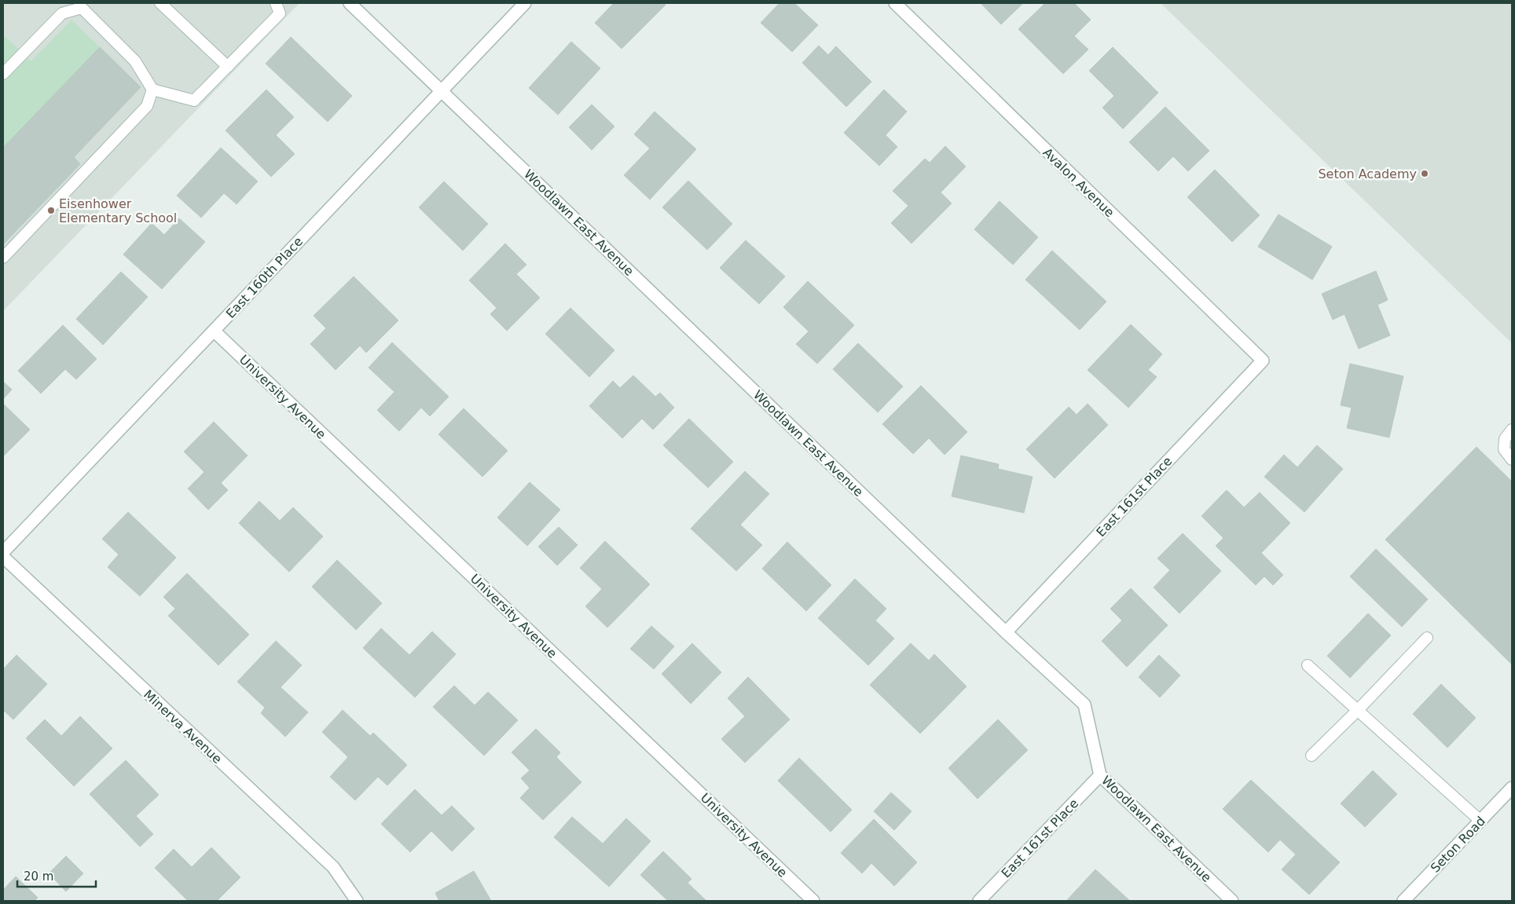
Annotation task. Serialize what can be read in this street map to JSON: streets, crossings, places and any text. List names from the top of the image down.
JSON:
{
  "streets": {
    "street": [
      "Avalon Avenue",
      "Woodlawn East Avenue",
      "East 160th Place",
      "University Avenue",
      "East 161st Place",
      "Minerva Avenue",
      "Seton Road"
    ]
  },
  "crossings": [
    ["Avalon Avenue", "East 161st Place"],
    ["Woodlawn East Avenue", "East 160th Place"],
    ["Woodlawn East Avenue", "East 161st Place"],
    ["East 160th Place", "University Avenue"]
  ],
  "places": ["Seton Academy", "Eisenhower Elementary School"],
  "scale_bar": "20 m"
}
